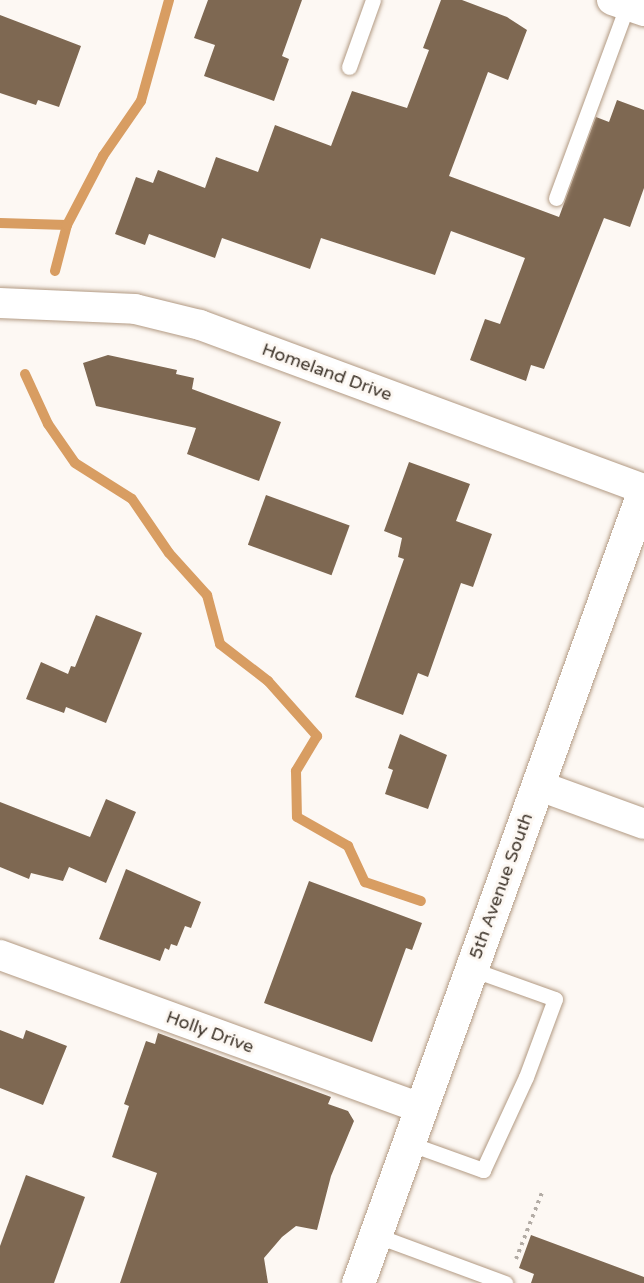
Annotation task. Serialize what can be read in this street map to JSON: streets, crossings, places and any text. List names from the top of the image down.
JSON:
{
  "streets": {
    "main road": ["5th Avenue South"],
    "street": ["Homeland Drive", "Holly Drive"]
  },
  "crossings": [
    ["Homeland Drive", "5th Avenue South"],
    ["5th Avenue South", "Holly Drive"]
  ]
}
